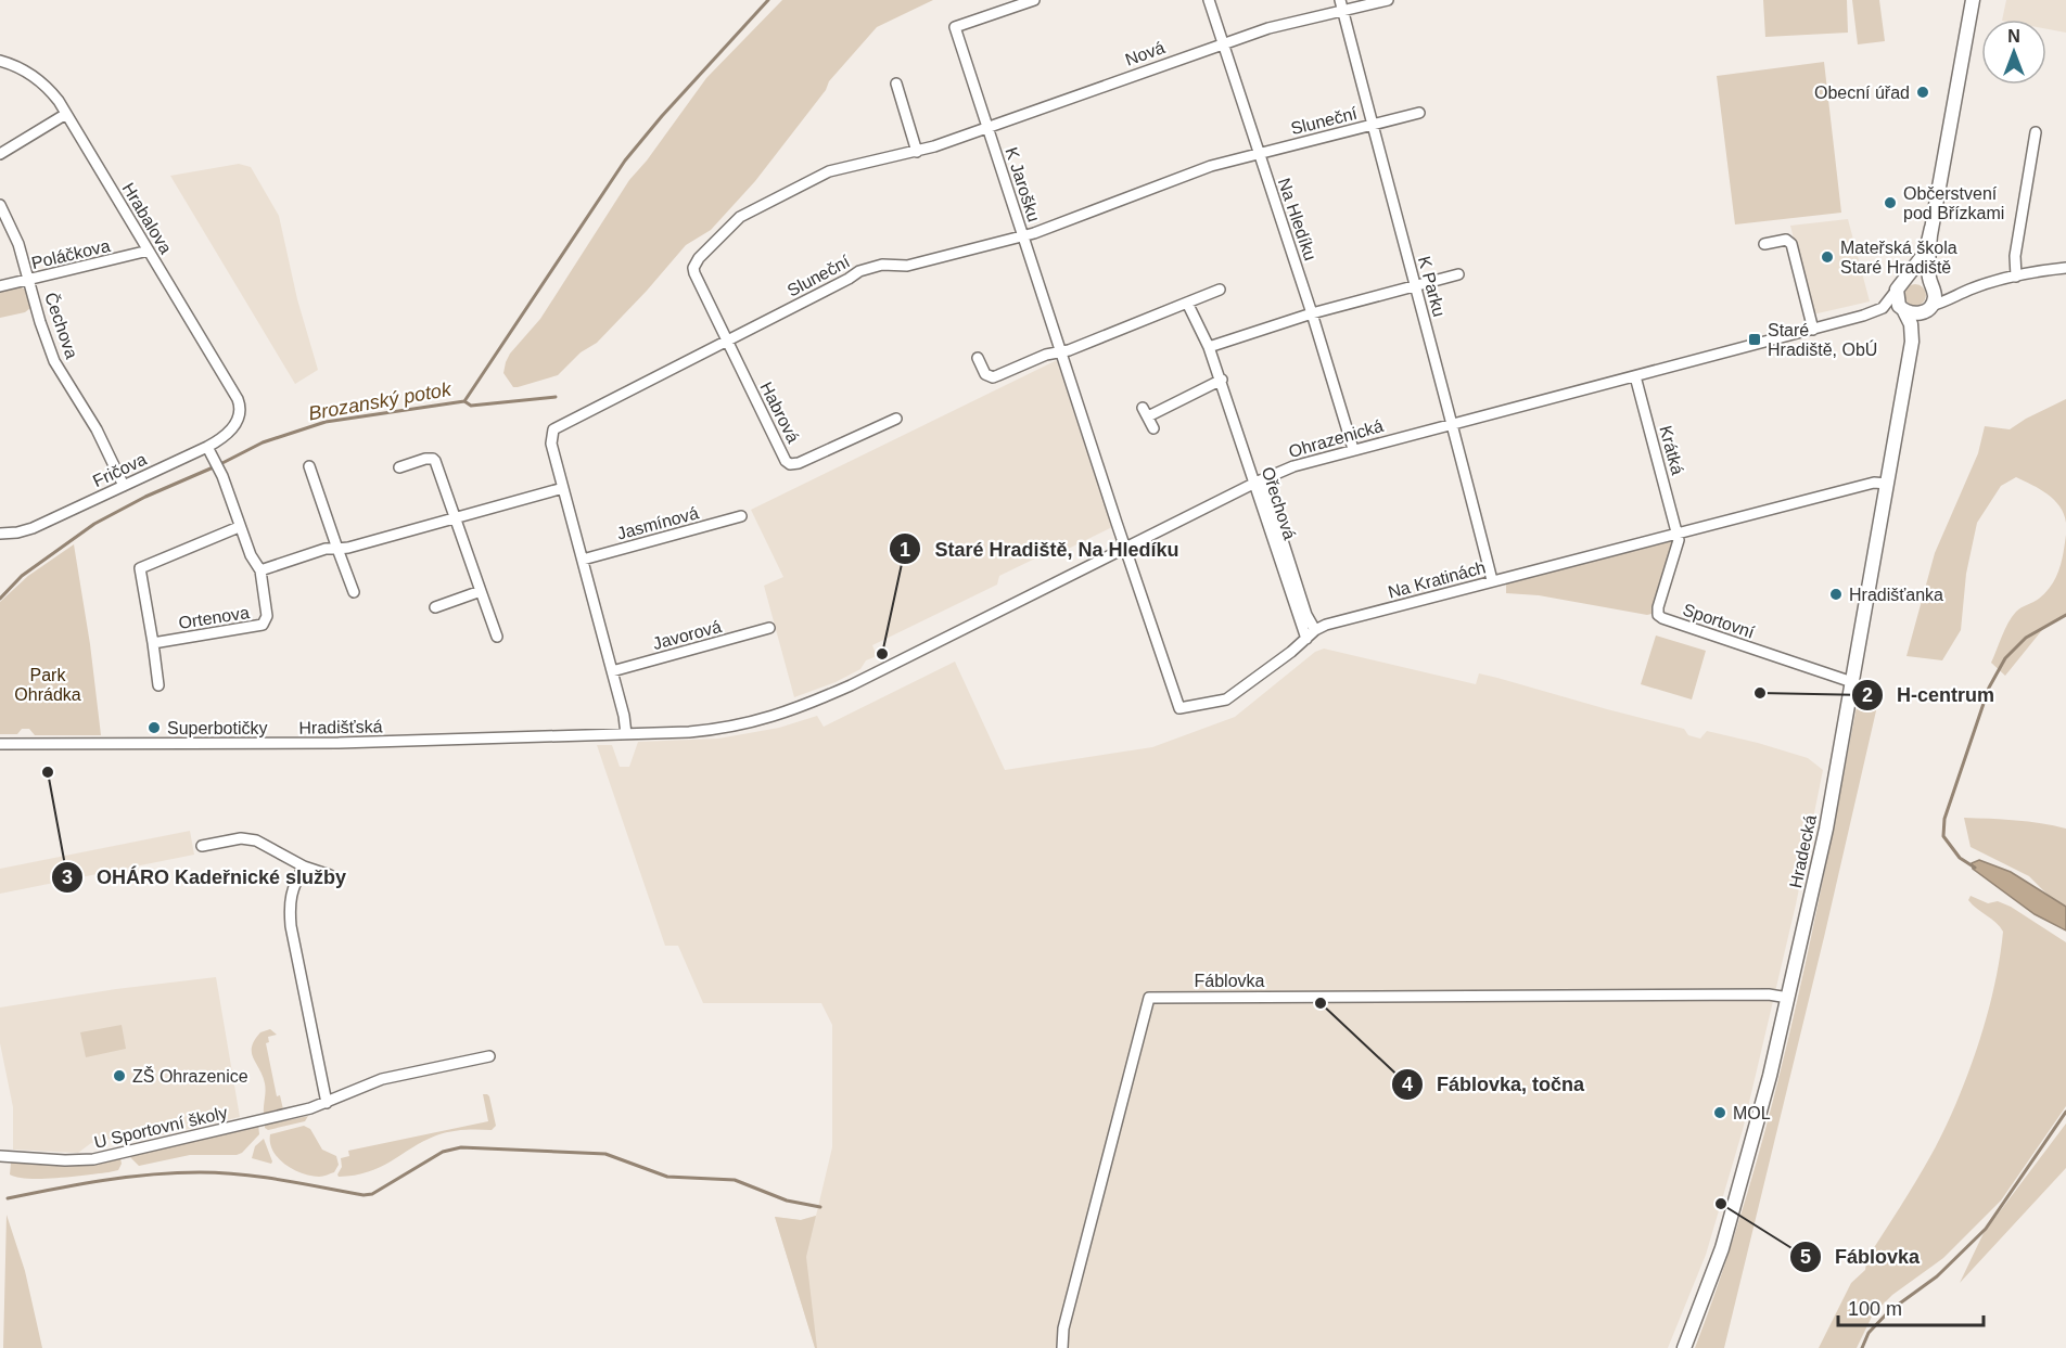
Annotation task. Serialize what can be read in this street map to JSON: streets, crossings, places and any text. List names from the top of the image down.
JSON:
{
  "streets": {
    "main road": ["Hradecká"],
    "street": [
      "Nová",
      "Sluneční",
      "K Jarošku",
      "Hrabalova",
      "Na Hledíku",
      "Poláčkova",
      "K Parku",
      "Čechova",
      "Habrová",
      "Ohrazenická",
      "Krátká",
      "Fričova",
      "Ořechová",
      "Jasmínová",
      "Na Kratinách",
      "Ortenova",
      "Sportovní",
      "Javorová",
      "Hradišťská",
      "Fáblovka",
      "U Sportovní školy"
    ]
  },
  "crossings": [
    ["Nová", "Sluneční"],
    ["Nová", "K Jarošku"],
    ["Nová", "Na Hledíku"],
    ["Nová", "K Parku"],
    ["Nová", "Habrová"],
    ["Sluneční", "K Jarošku"],
    ["Sluneční", "Na Hledíku"],
    ["Sluneční", "K Parku"],
    ["Sluneční", "Habrová"],
    ["Sluneční", "Ohrazenická"],
    ["Sluneční", "Jasmínová"],
    ["Sluneční", "Javorová"],
    ["Sluneční", "Hradišťská"],
    ["K Jarošku", "Ohrazenická"],
    ["K Jarošku", "Na Kratinách"],
    ["Hrabalova", "Poláčkova"],
    ["Hrabalova", "Fričova"],
    ["Na Hledíku", "Ohrazenická"],
    ["Poláčkova", "Čechova"],
    ["K Parku", "Ohrazenická"],
    ["K Parku", "Na Kratinách"],
    ["Čechova", "Fričova"],
    ["Ohrazenická", "Krátká"],
    ["Ohrazenická", "Ořechová"],
    ["Ohrazenická", "Na Kratinách"],
    ["Ohrazenická", "Hradišťská"],
    ["Ohrazenická", "Hradecká"],
    ["Krátká", "Na Kratinách"],
    ["Krátká", "Sportovní"],
    ["Fričova", "Ortenova"],
    ["Ořechová", "Na Kratinách"],
    ["Na Kratinách", "Sportovní"],
    ["Na Kratinách", "Hradecká"],
    ["Sportovní", "Hradecká"],
    ["Hradecká", "Fáblovka"]
  ],
  "water": ["Brozanský potok"],
  "parks": ["Park Ohrádka"],
  "places": {
    "other": [
      "Obecní úřad",
      "Občerstvení pod Břízkami",
      "Mateřská škola Staré Hradiště",
      "Hradišťanka",
      "Staré Hradiště, Na Hledíku",
      "H-centrum",
      "Superbotičky",
      "OHÁRO Kadeřnické služby",
      "Fáblovka, točna",
      "ZŠ Ohrazenice",
      "MOL",
      "Fáblovka"
    ],
    "transit": ["Staré Hradiště, ObÚ"]
  },
  "scale_bar": "100 m",
  "north": "top"
}
